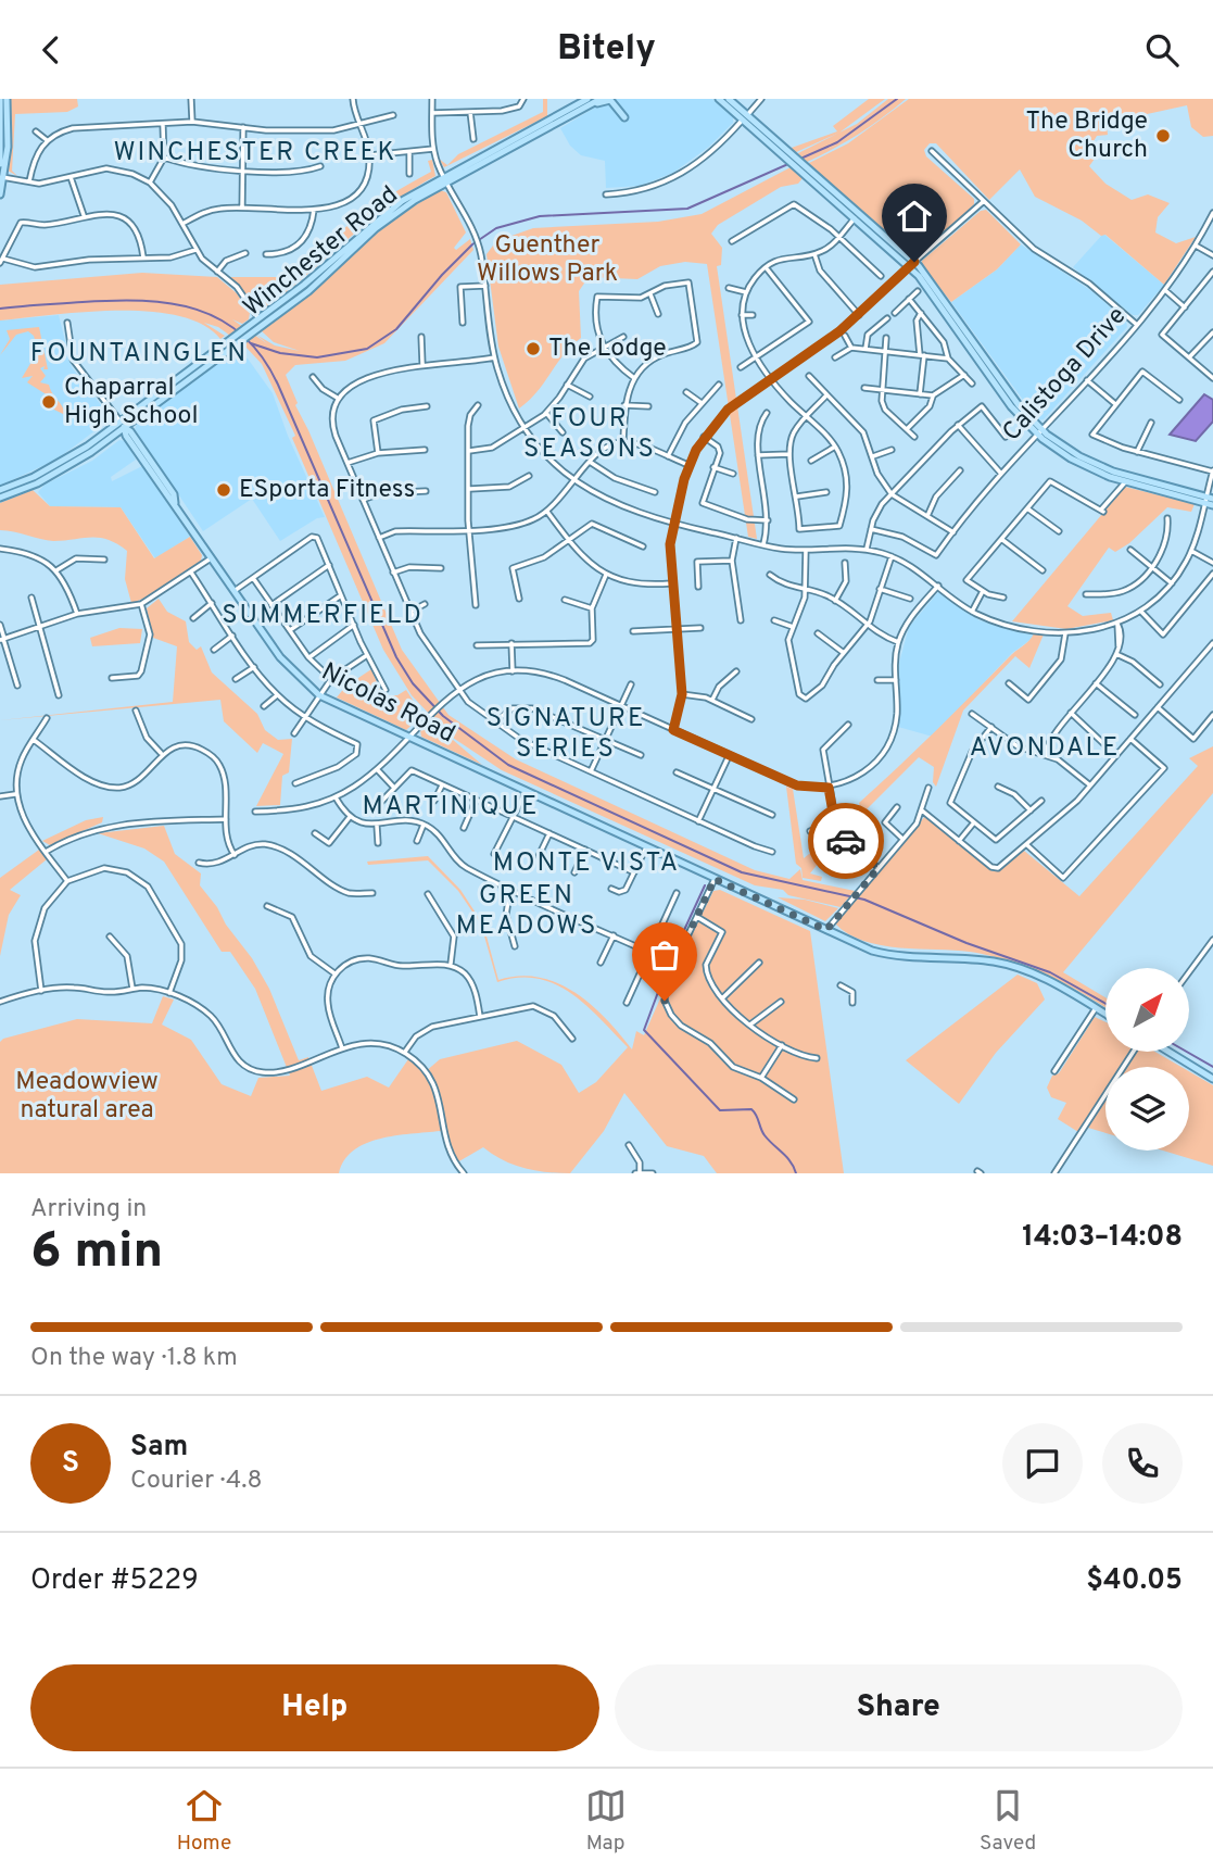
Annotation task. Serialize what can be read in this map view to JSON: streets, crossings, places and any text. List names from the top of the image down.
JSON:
{
  "streets": {
    "main road": ["Winchester Road", "Nicolas Road"],
    "street": ["Calistoga Drive"]
  },
  "crossings": [
    ["Winchester Road", "Nicolas Road"]
  ],
  "districts": [
    "WINCHESTER CREEK",
    "FOUNTAINGLEN",
    "FOUR SEASONS",
    "SUMMERFIELD",
    "SIGNATURE SERIES",
    "AVONDALE",
    "MARTINIQUE",
    "MONTE VISTA",
    "GREEN MEADOWS"
  ],
  "parks": ["Guenther Willows Park", "Meadowview natural area"],
  "places": [
    "The Bridge Church",
    "The Lodge",
    "Chaparral High School",
    "ESporta Fitness"
  ],
  "north": "top right",
  "page": {
    "header": "Bitely",
    "heading": ["6 min", "Arriving in", "14:03–14:08"],
    "panel": [
      "Sam",
      "Courier · 4.8",
      "Order #5229",
      "$40.05"
    ],
    "bar": "On the way · 1.8 km",
    "round": "S",
    "buttons": ["Help", "Share"],
    "tabs": ["Home", "Map", "Saved"]
  }
}
